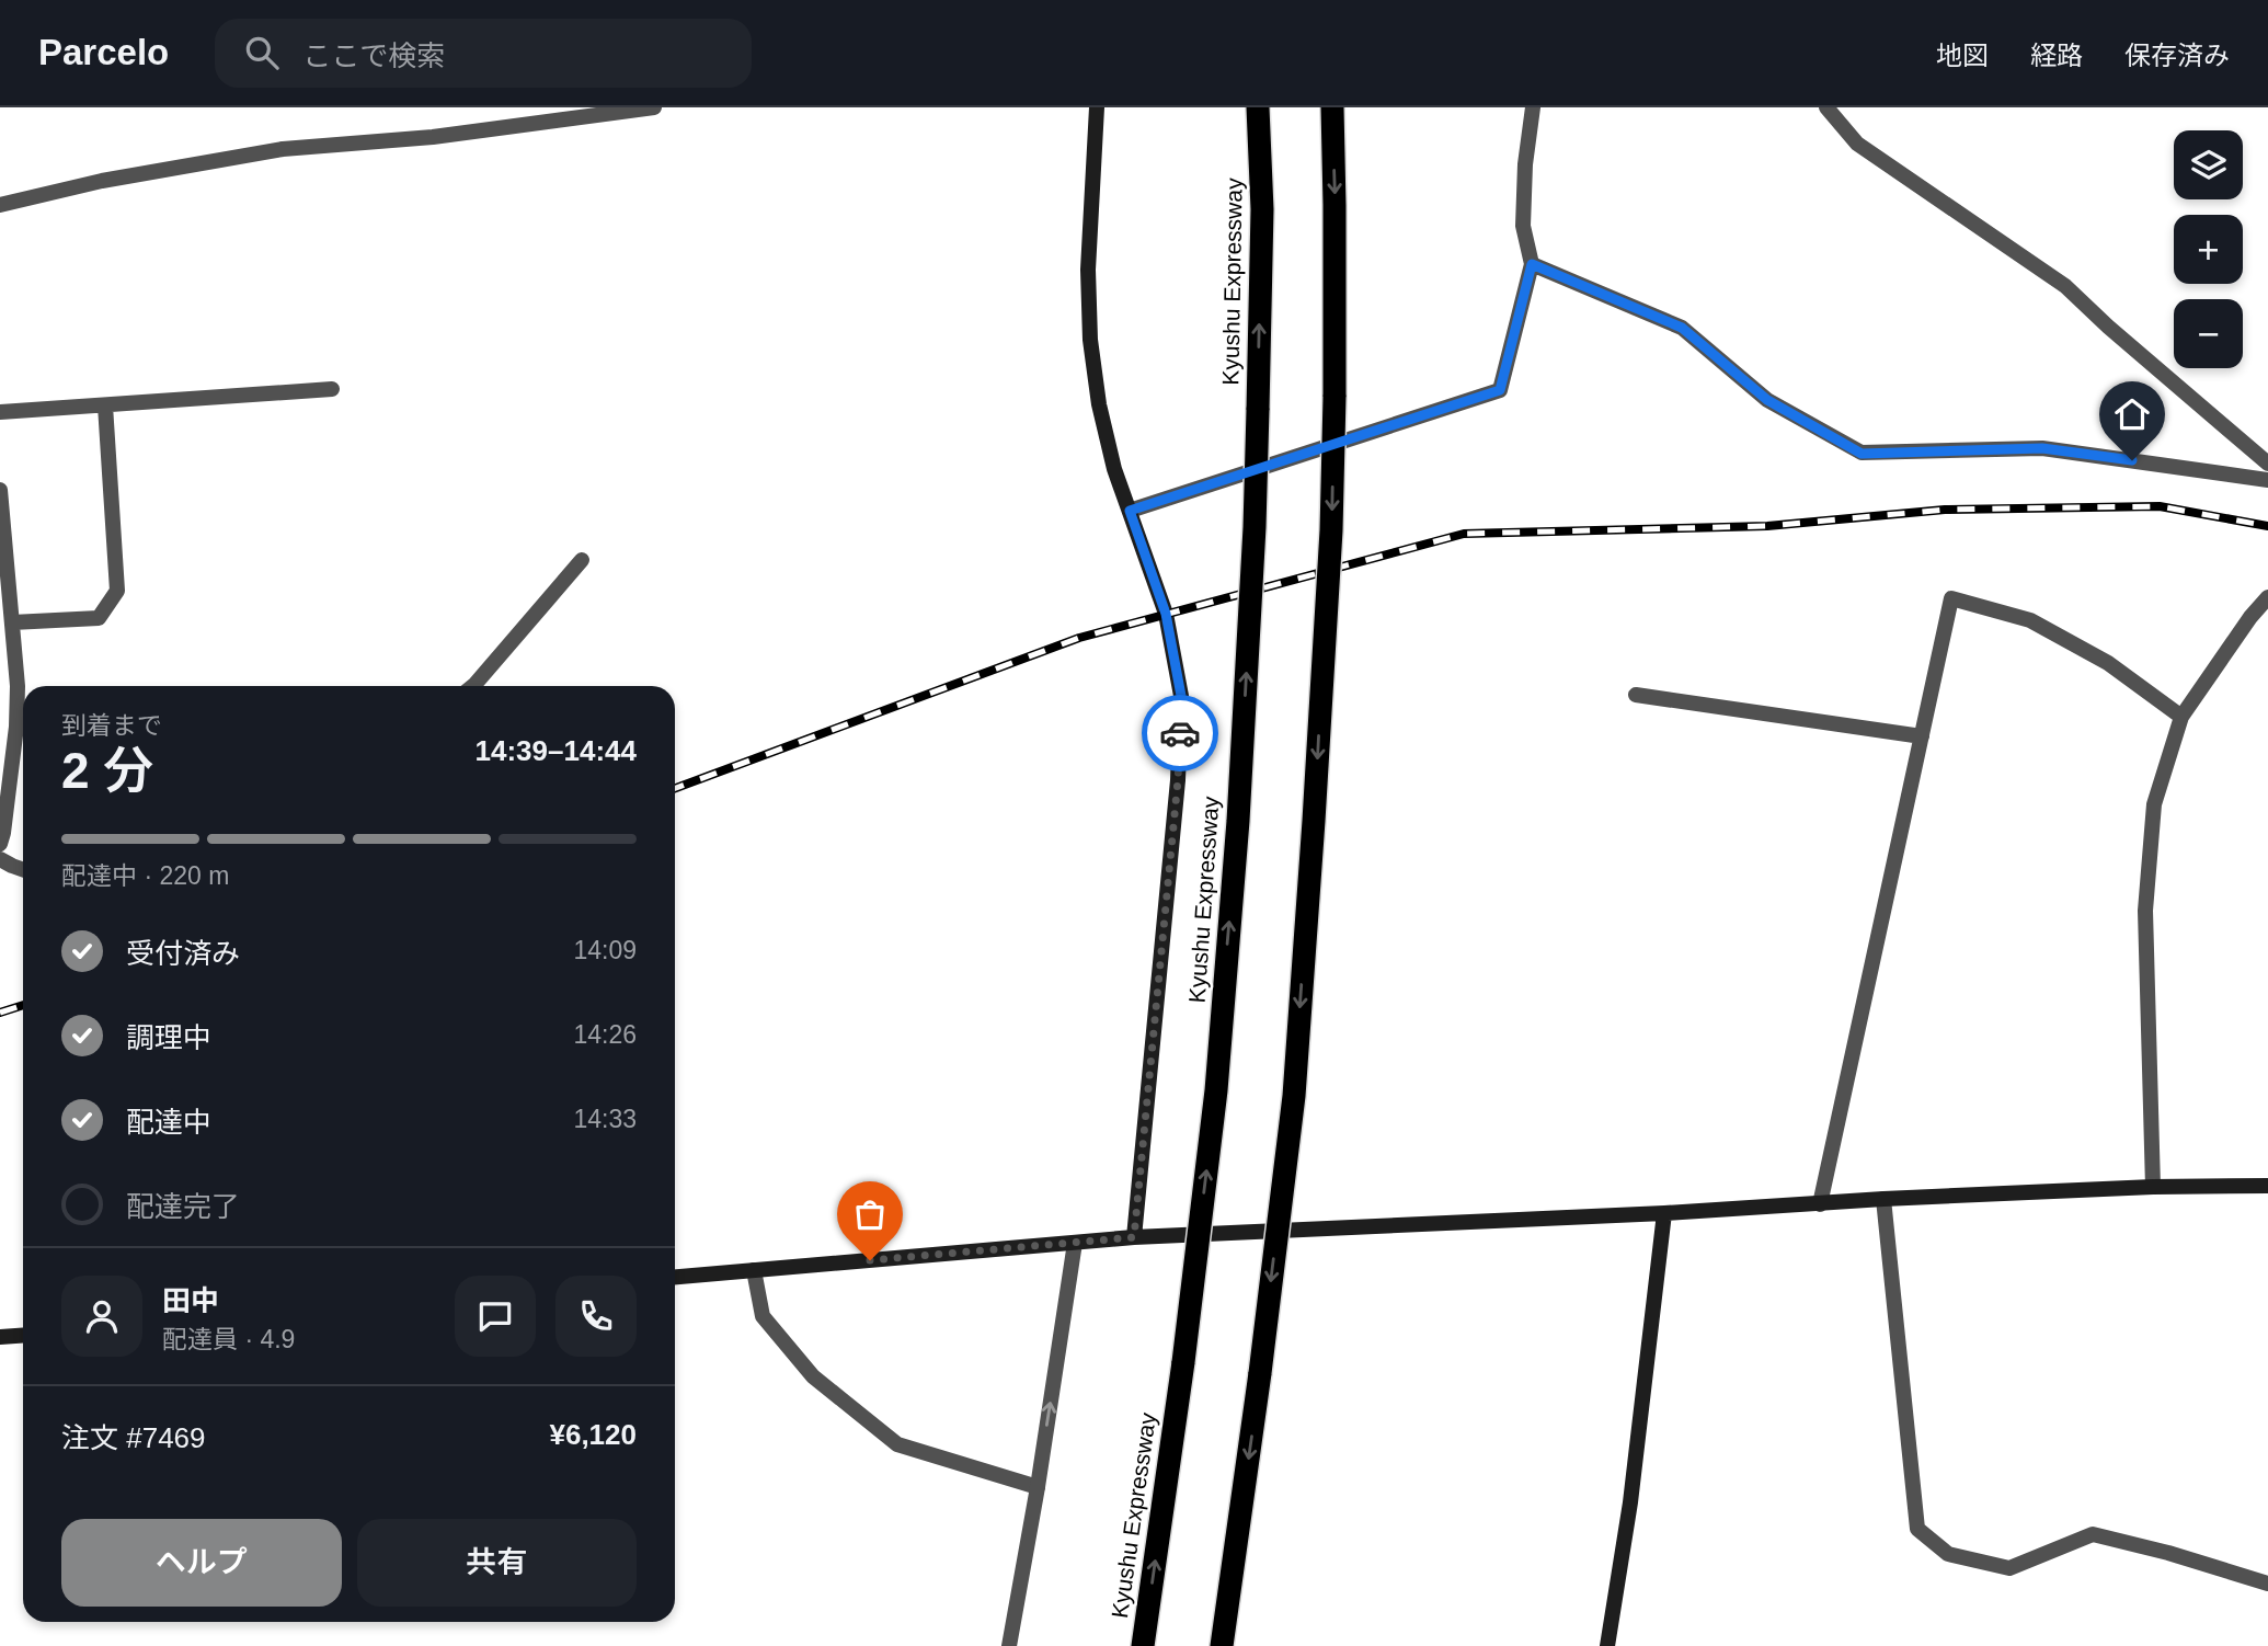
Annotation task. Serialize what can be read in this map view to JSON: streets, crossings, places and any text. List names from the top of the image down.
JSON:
{
  "streets": {
    "highway": ["Kyushu Expressway"]
  },
  "page": {
    "header": "Parcelo",
    "search": "ここで検索",
    "nav": ["地図", "経路", "保存済み"],
    "map_buttons": ["+", "−"],
    "heading": ["2 分", "到着まで", "14:39–14:44"],
    "panel": [
      "田中",
      "配達員 · 4.9",
      "注文 #7469",
      "¥6,120"
    ],
    "bar": "配達中 · 220 m",
    "list": [
      ["受付済み", "14:09"],
      ["調理中", "14:26"],
      ["配達中", "14:33"],
      "配達完了"
    ],
    "buttons": ["ヘルプ", "共有"]
  }
}
